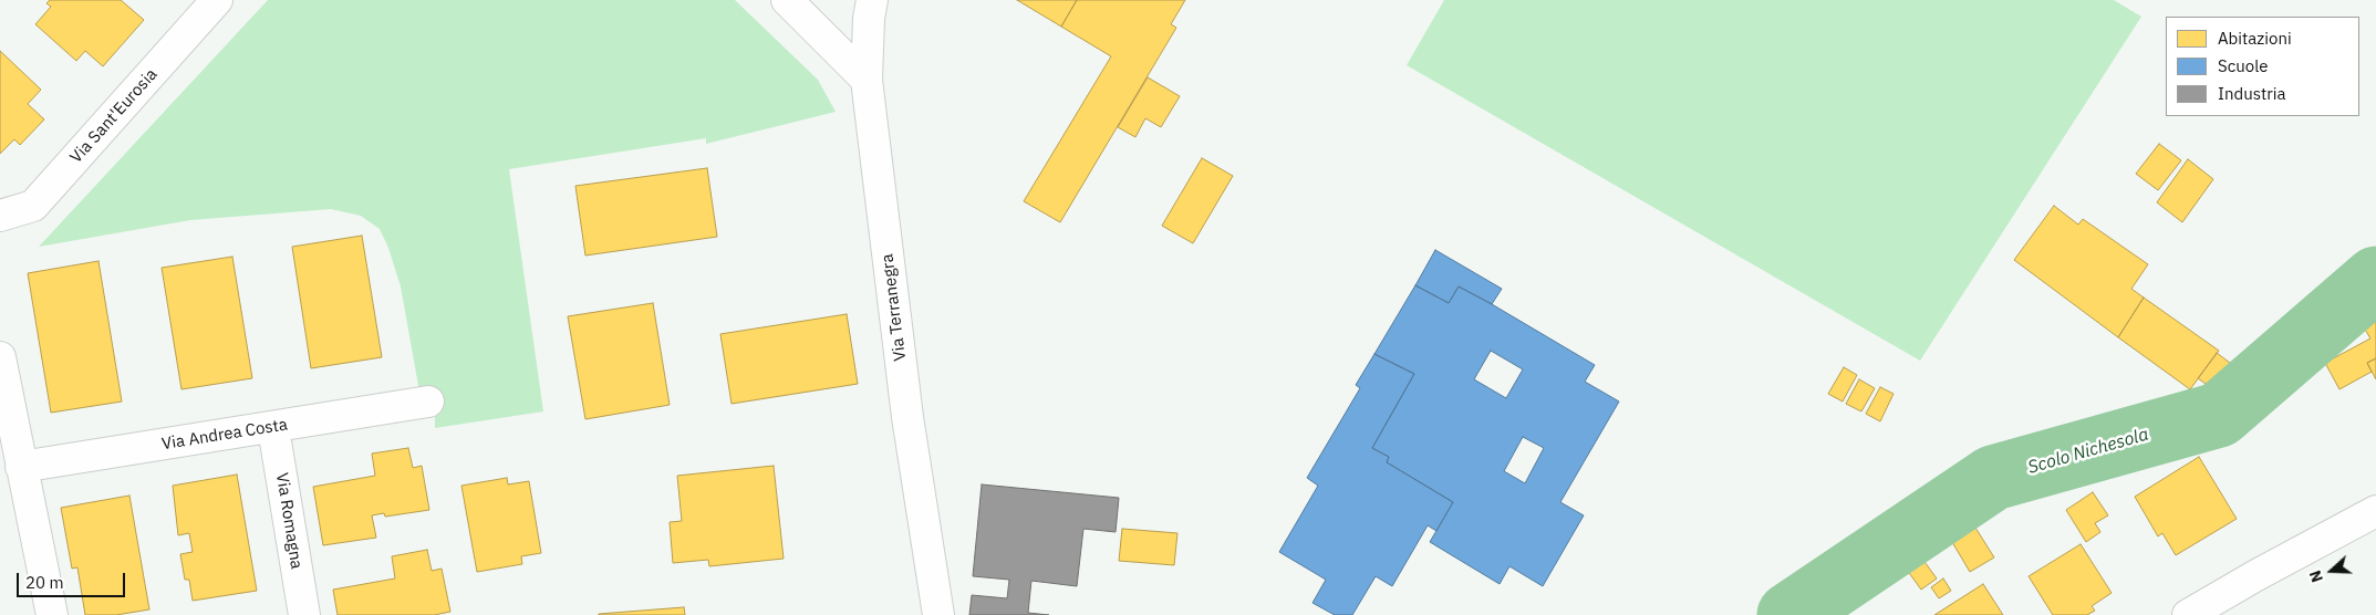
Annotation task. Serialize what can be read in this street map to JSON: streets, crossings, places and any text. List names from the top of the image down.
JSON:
{
  "streets": {
    "street": [
      "Via Sant'Eurosia",
      "Via Terranegra",
      "Via Andrea Costa",
      "Via Romagna"
    ]
  },
  "crossings": [
    ["Via Andrea Costa", "Via Romagna"]
  ],
  "water": ["Scolo Nichesola"],
  "legend": ["Abitazioni", "Scuole", "Industria"],
  "scale_bar": "20 m",
  "north": "left"
}
